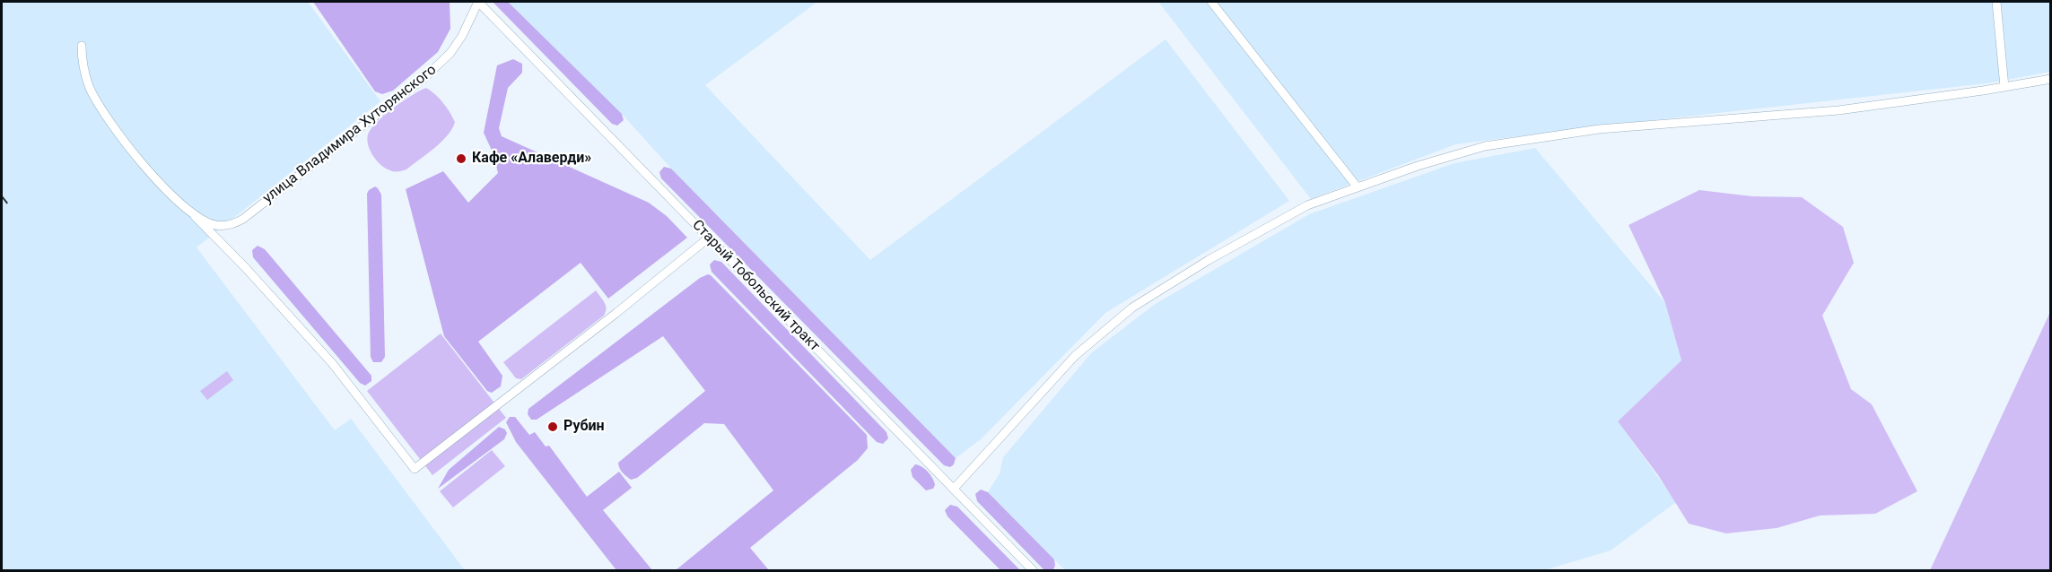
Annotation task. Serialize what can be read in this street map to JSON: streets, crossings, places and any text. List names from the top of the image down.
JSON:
{
  "streets": {
    "street": ["улица Владимира Хуторянского", "Старый Тобольский тракт"]
  },
  "crossings": [
    ["улица Владимира Хуторянского", "Старый Тобольский тракт"]
  ],
  "places": ["Кафе «Алаверди»", "Рубин"]
}
